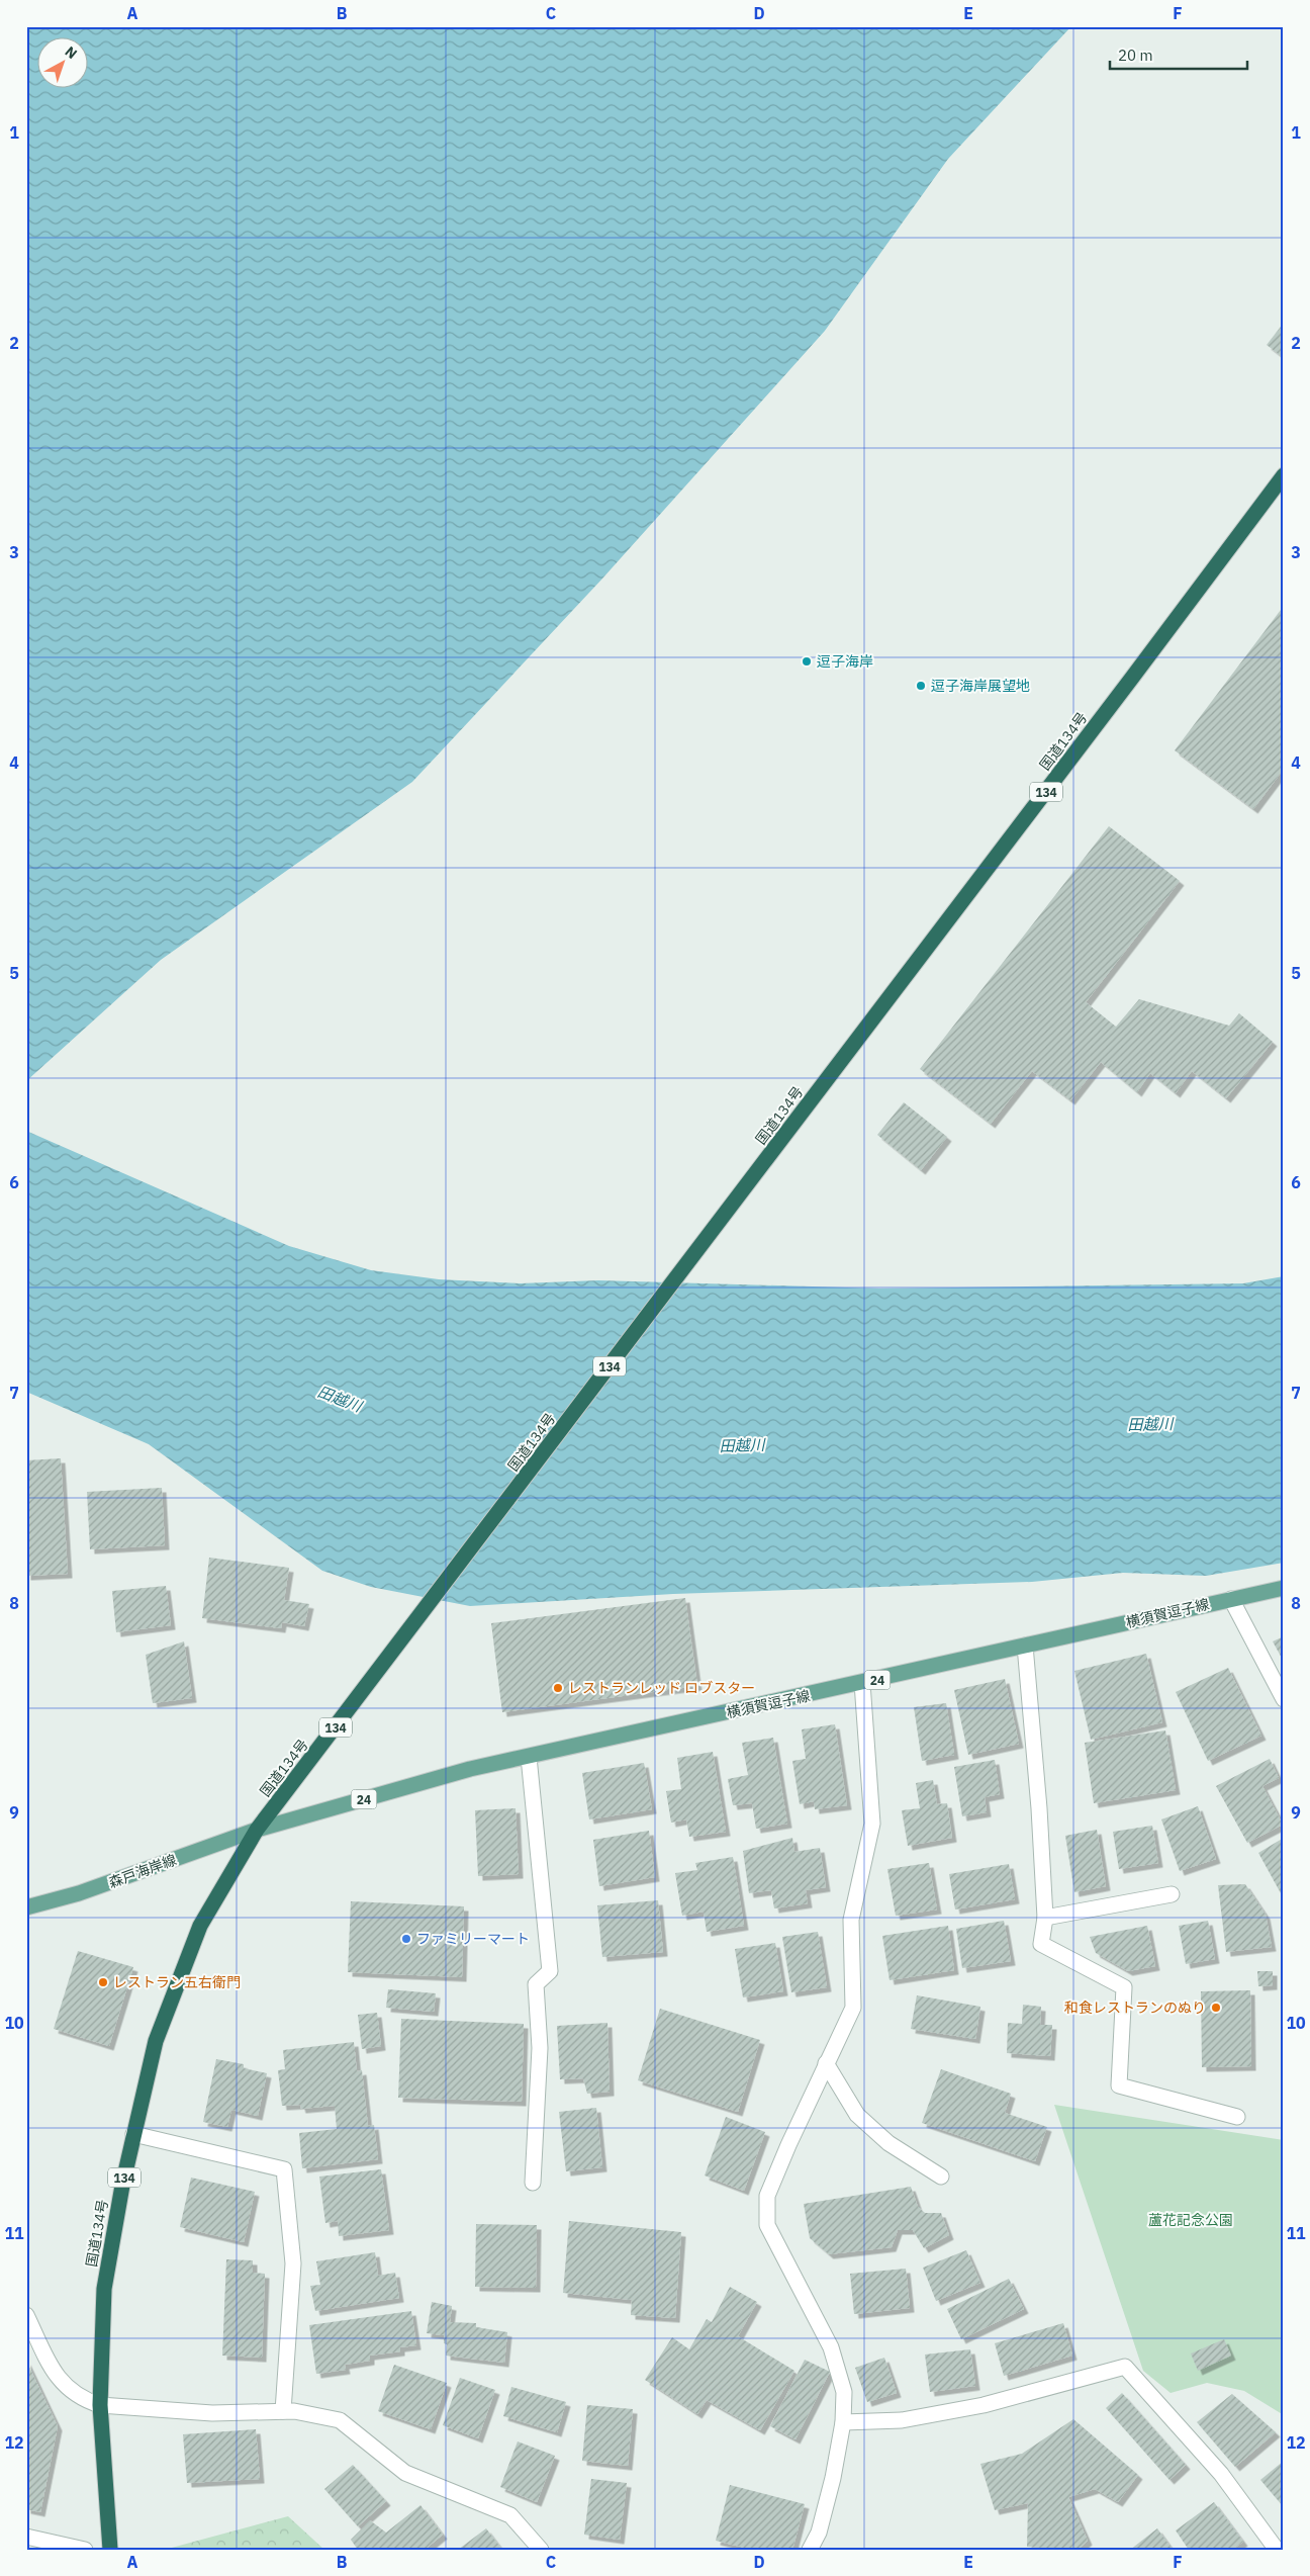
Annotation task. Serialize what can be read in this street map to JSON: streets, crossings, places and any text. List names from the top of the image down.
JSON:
{
  "streets": {
    "highway": ["国道134号", "134"],
    "main road": ["横須賀逗子線", "24", "森戸海岸線"]
  },
  "crossings": [
    ["国道134号", "横須賀逗子線"],
    ["国道134号", "森戸海岸線"],
    ["横須賀逗子線", "森戸海岸線"]
  ],
  "water": ["田越川"],
  "parks": ["蘆花記念公園"],
  "places": [
    "逗子海岸",
    "逗子海岸展望地",
    "レストランレッド ロブスター",
    "ファミリーマート",
    "レストラン五右衛門",
    "和食レストランのぬり"
  ],
  "scale_bar": "20 m",
  "north": "top right",
  "grid": {
    "columns": [
      "A",
      "B",
      "C",
      "D",
      "E",
      "F"
    ],
    "rows": [
      "1",
      "2",
      "3",
      "4",
      "5",
      "6",
      "7",
      "8",
      "9",
      "10",
      "11",
      "12"
    ]
  }
}
